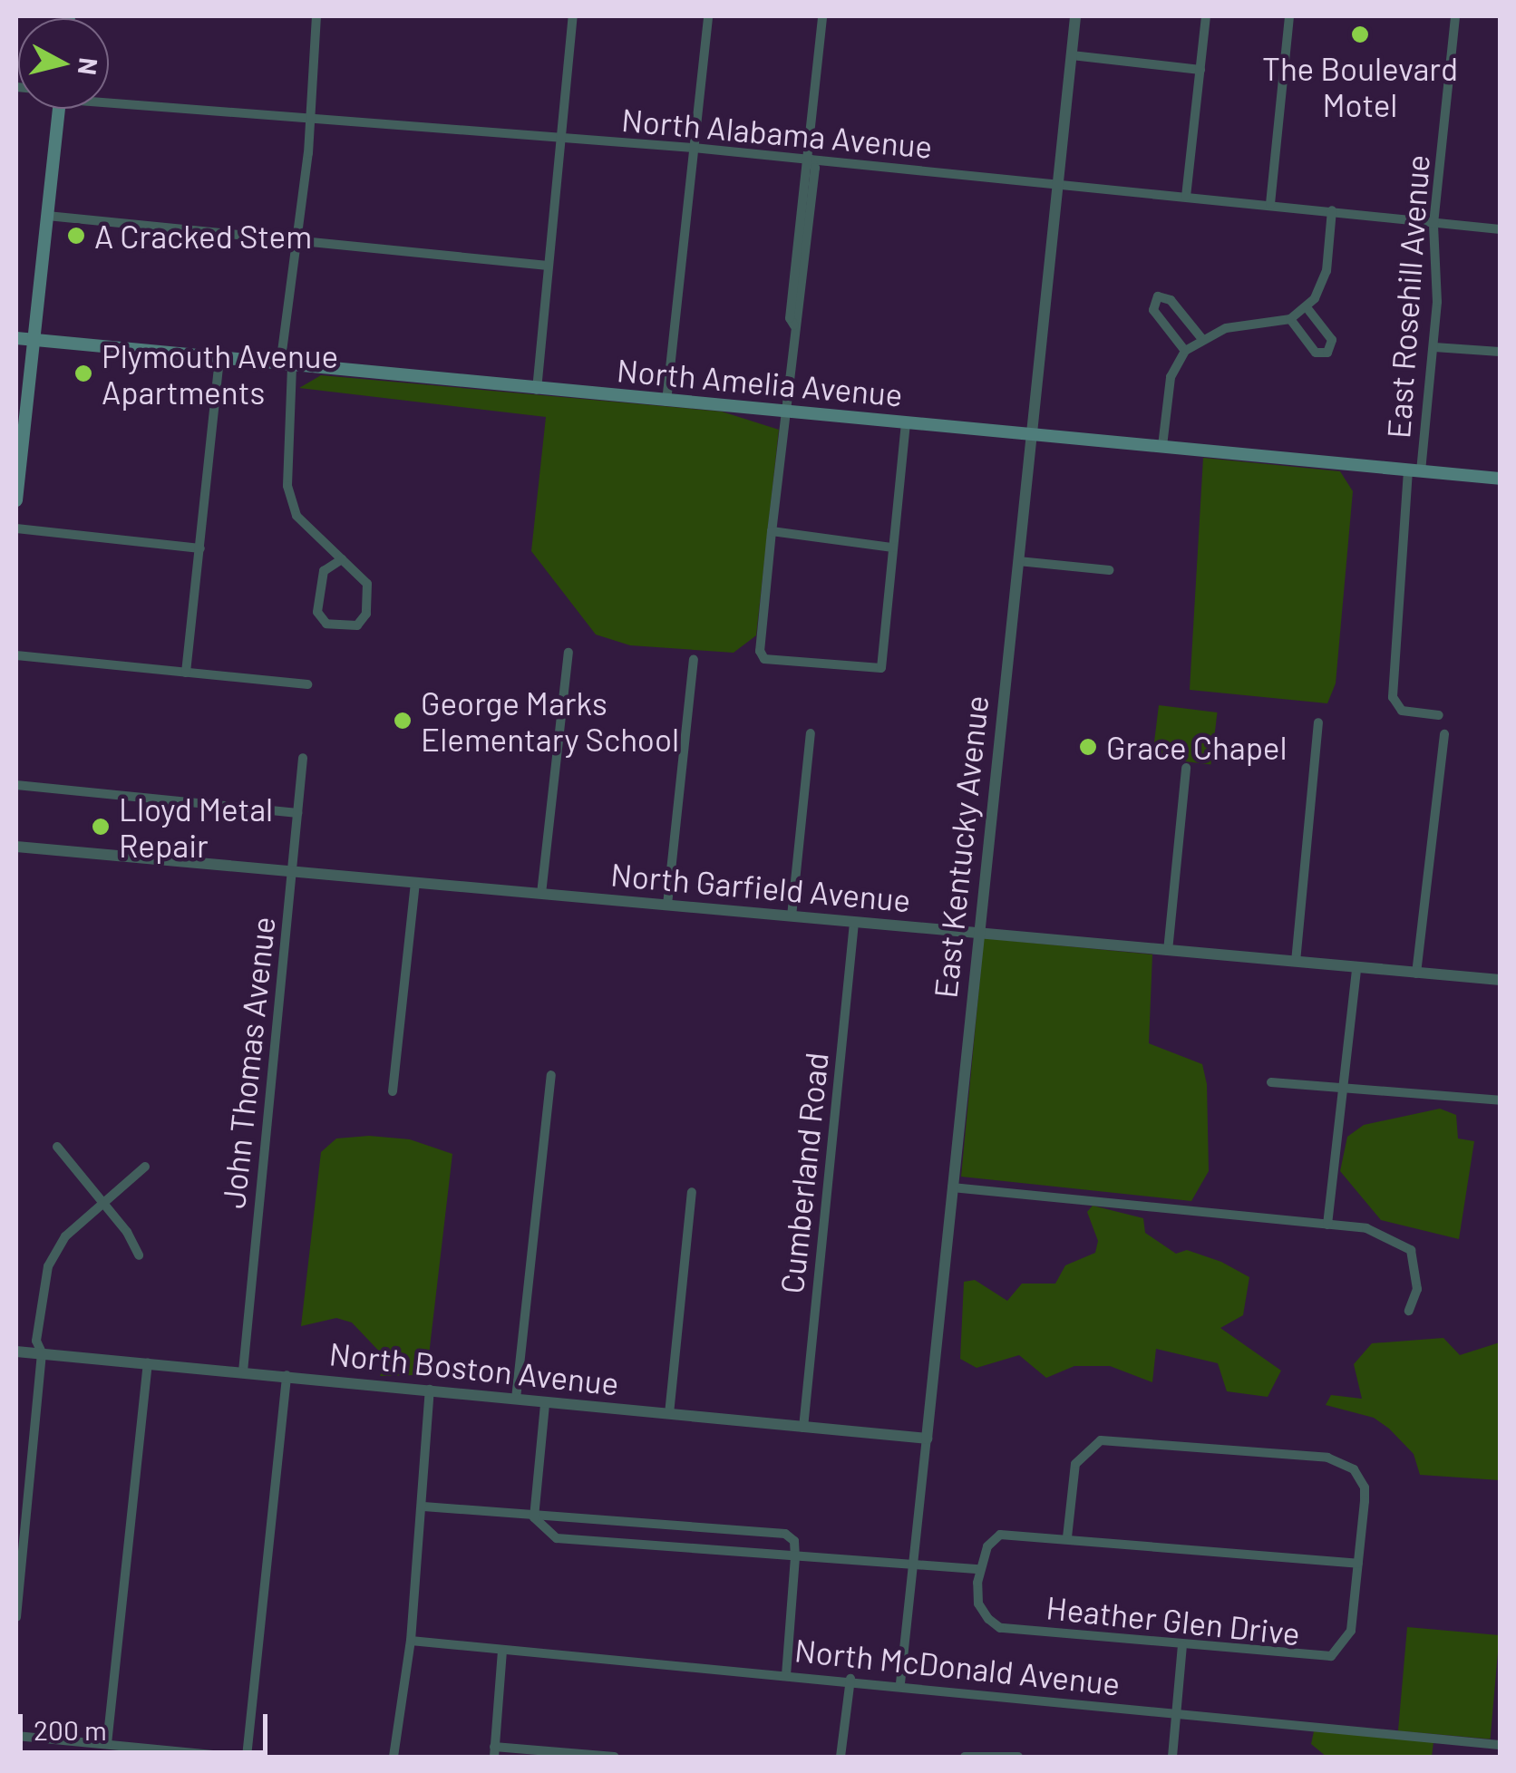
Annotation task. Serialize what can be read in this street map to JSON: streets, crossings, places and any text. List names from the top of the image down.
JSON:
{
  "streets": {
    "main road": ["North Amelia Avenue"],
    "street": [
      "North Alabama Avenue",
      "East Rosehill Avenue",
      "East Kentucky Avenue",
      "North Garfield Avenue",
      "John Thomas Avenue",
      "Cumberland Road",
      "North Boston Avenue",
      "Heather Glen Drive",
      "North McDonald Avenue"
    ]
  },
  "crossings": [
    ["North Alabama Avenue", "East Rosehill Avenue"],
    ["North Alabama Avenue", "East Kentucky Avenue"],
    ["East Rosehill Avenue", "North Amelia Avenue"],
    ["North Amelia Avenue", "East Kentucky Avenue"],
    ["East Kentucky Avenue", "North Garfield Avenue"],
    ["East Kentucky Avenue", "North Boston Avenue"],
    ["East Kentucky Avenue", "North McDonald Avenue"],
    ["North Garfield Avenue", "John Thomas Avenue"],
    ["North Garfield Avenue", "Cumberland Road"],
    ["John Thomas Avenue", "North Boston Avenue"],
    ["Cumberland Road", "North Boston Avenue"]
  ],
  "places": [
    "The Boulevard Motel",
    "A Cracked Stem",
    "Plymouth Avenue Apartments",
    "George Marks Elementary School",
    "Grace Chapel",
    "Lloyd Metal Repair"
  ],
  "scale_bar": "200 m",
  "north": "right"
}
